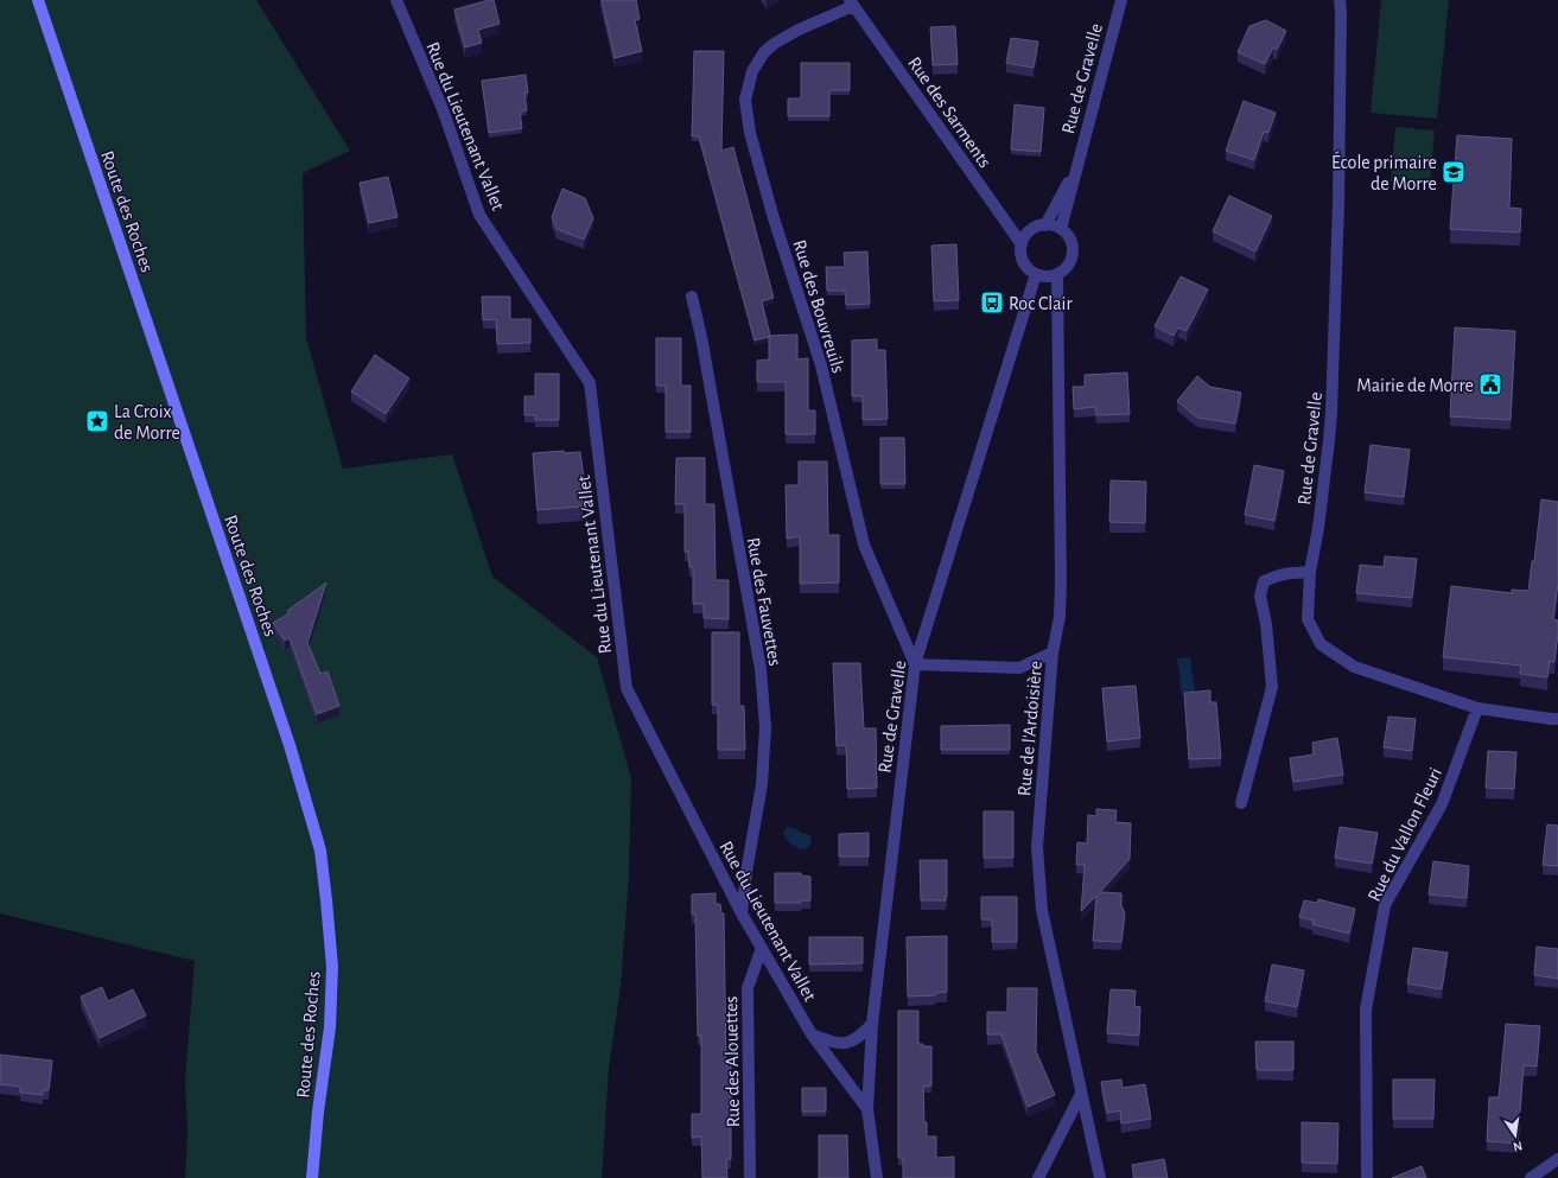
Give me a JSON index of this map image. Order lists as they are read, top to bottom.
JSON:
{
  "streets": {
    "street": [
      "Rue de Gravelle",
      "Rue des Sarments",
      "Rue du Lieutenant Vallet",
      "Route des Roches",
      "Rue des Bouvreuils",
      "Rue des Fauvettes",
      "Rue de l'Ardoisière",
      "Rue du Vallon Fleuri",
      "Rue des Alouettes"
    ]
  },
  "crossings": [
    ["Rue de Gravelle", "Rue des Sarments"],
    ["Rue de Gravelle", "Rue du Lieutenant Vallet"],
    ["Rue de Gravelle", "Rue des Bouvreuils"],
    ["Rue de Gravelle", "Rue de l'Ardoisière"],
    ["Rue de Gravelle", "Rue du Vallon Fleuri"],
    ["Rue des Sarments", "Rue des Bouvreuils"],
    ["Rue des Sarments", "Rue de l'Ardoisière"],
    ["Rue du Lieutenant Vallet", "Rue des Fauvettes"],
    ["Rue du Lieutenant Vallet", "Rue des Alouettes"]
  ],
  "places": {
    "school or university": ["École primaire de Morre"],
    "bus stop": ["Roc Clair"],
    "public building": ["Mairie de Morre"],
    "place": ["La Croix de Morre"]
  },
  "north": "bottom"
}
